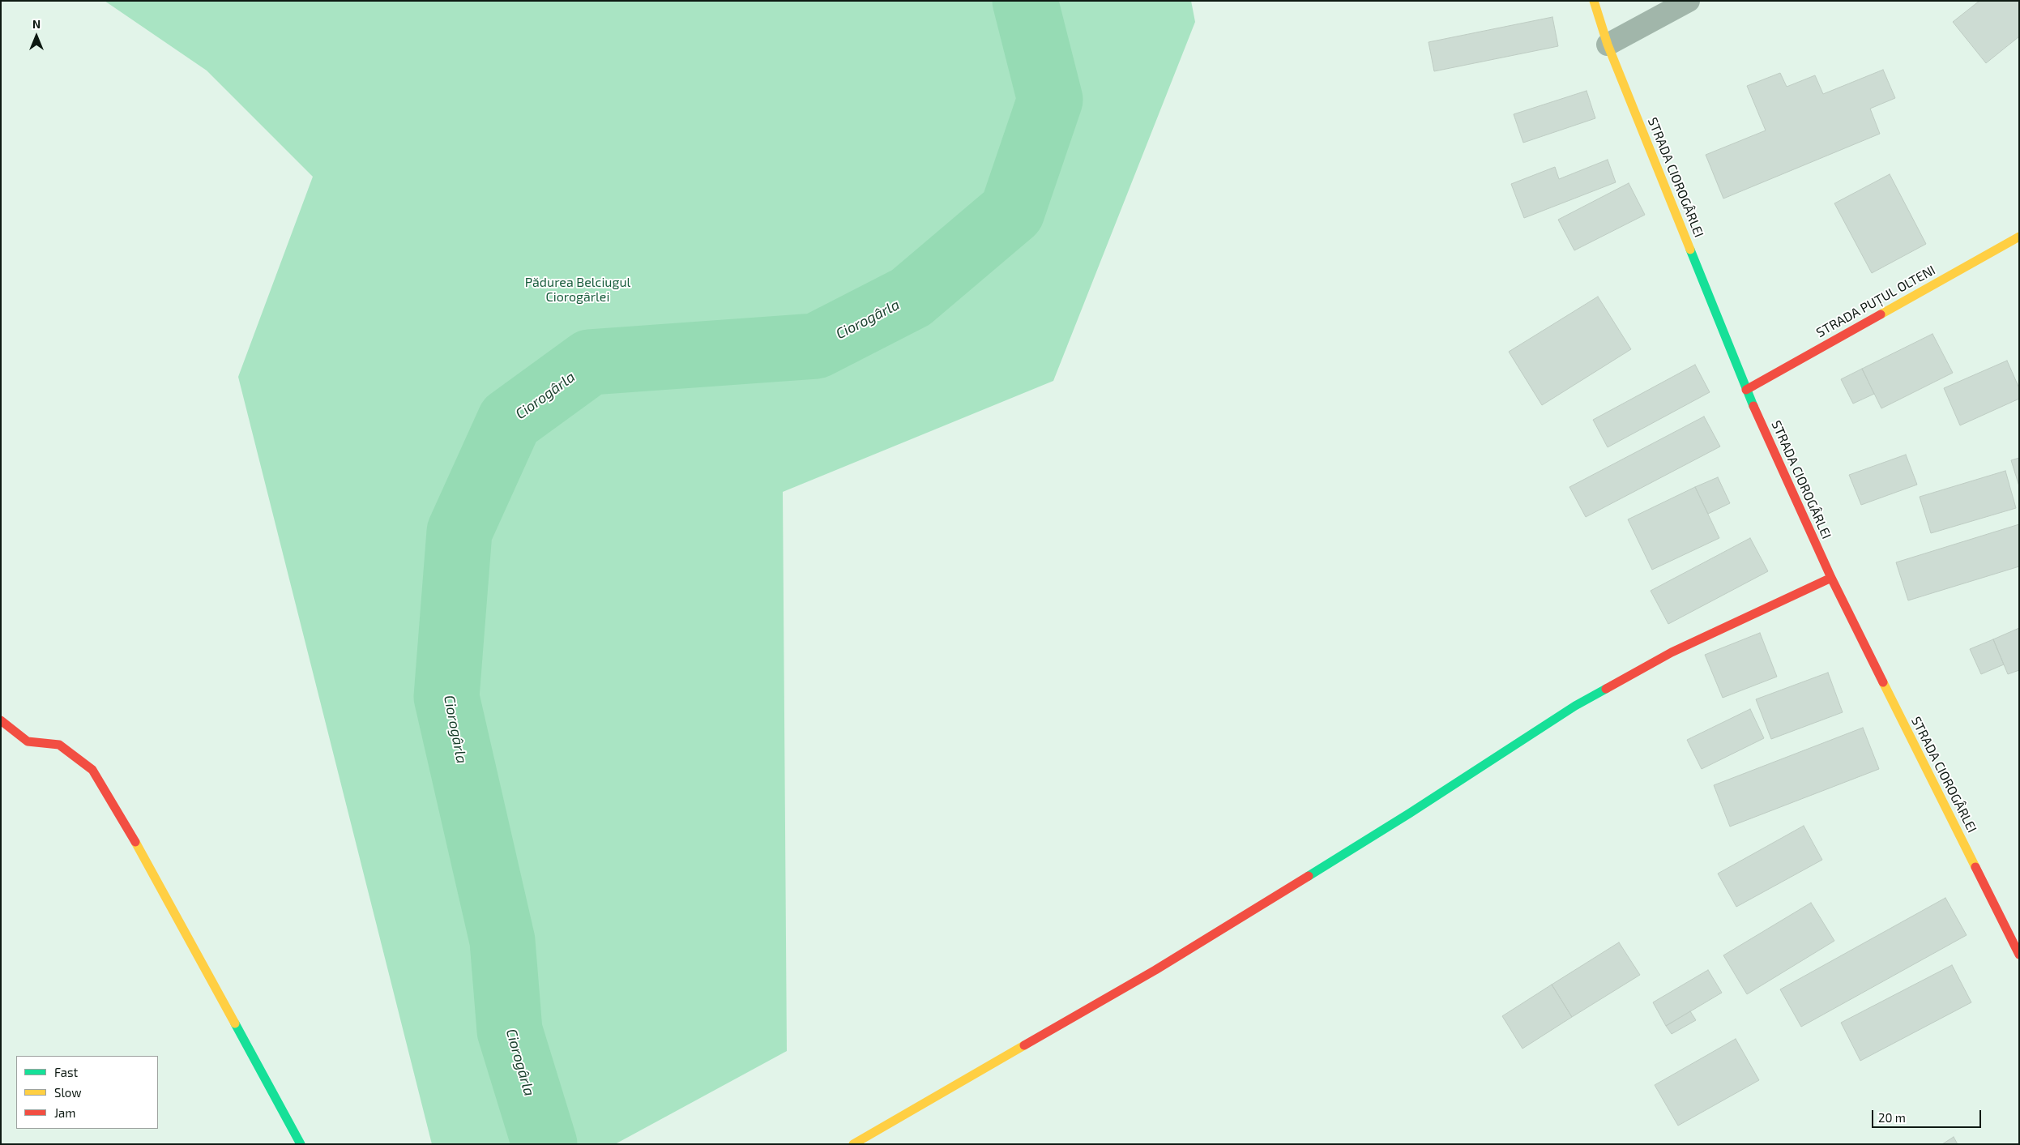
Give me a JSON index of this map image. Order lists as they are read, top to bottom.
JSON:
{
  "streets": {
    "street": ["STRADA CIOROGÂRLEI", "STRADA PUȚUL OLTENI"]
  },
  "crossings": [
    ["STRADA CIOROGÂRLEI", "STRADA PUȚUL OLTENI"]
  ],
  "water": ["Ciorogârla"],
  "parks": ["Pădurea Belciugul Ciorogârlei"],
  "legend": ["Fast", "Slow", "Jam"],
  "scale_bar": "20 m",
  "north": "top"
}
